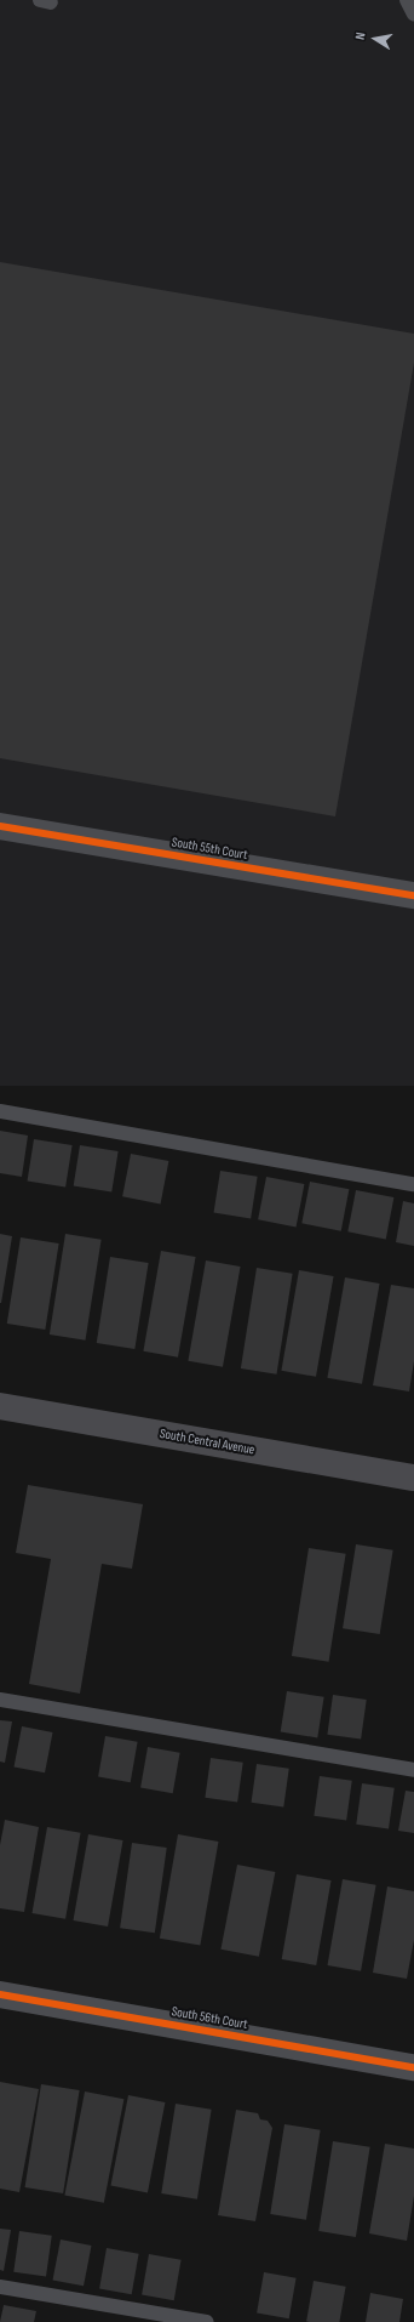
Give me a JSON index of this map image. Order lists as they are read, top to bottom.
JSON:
{
  "streets": {
    "main road": ["South Central Avenue"],
    "street": ["South 55th Court", "South 56th Court"]
  },
  "north": "left"
}
